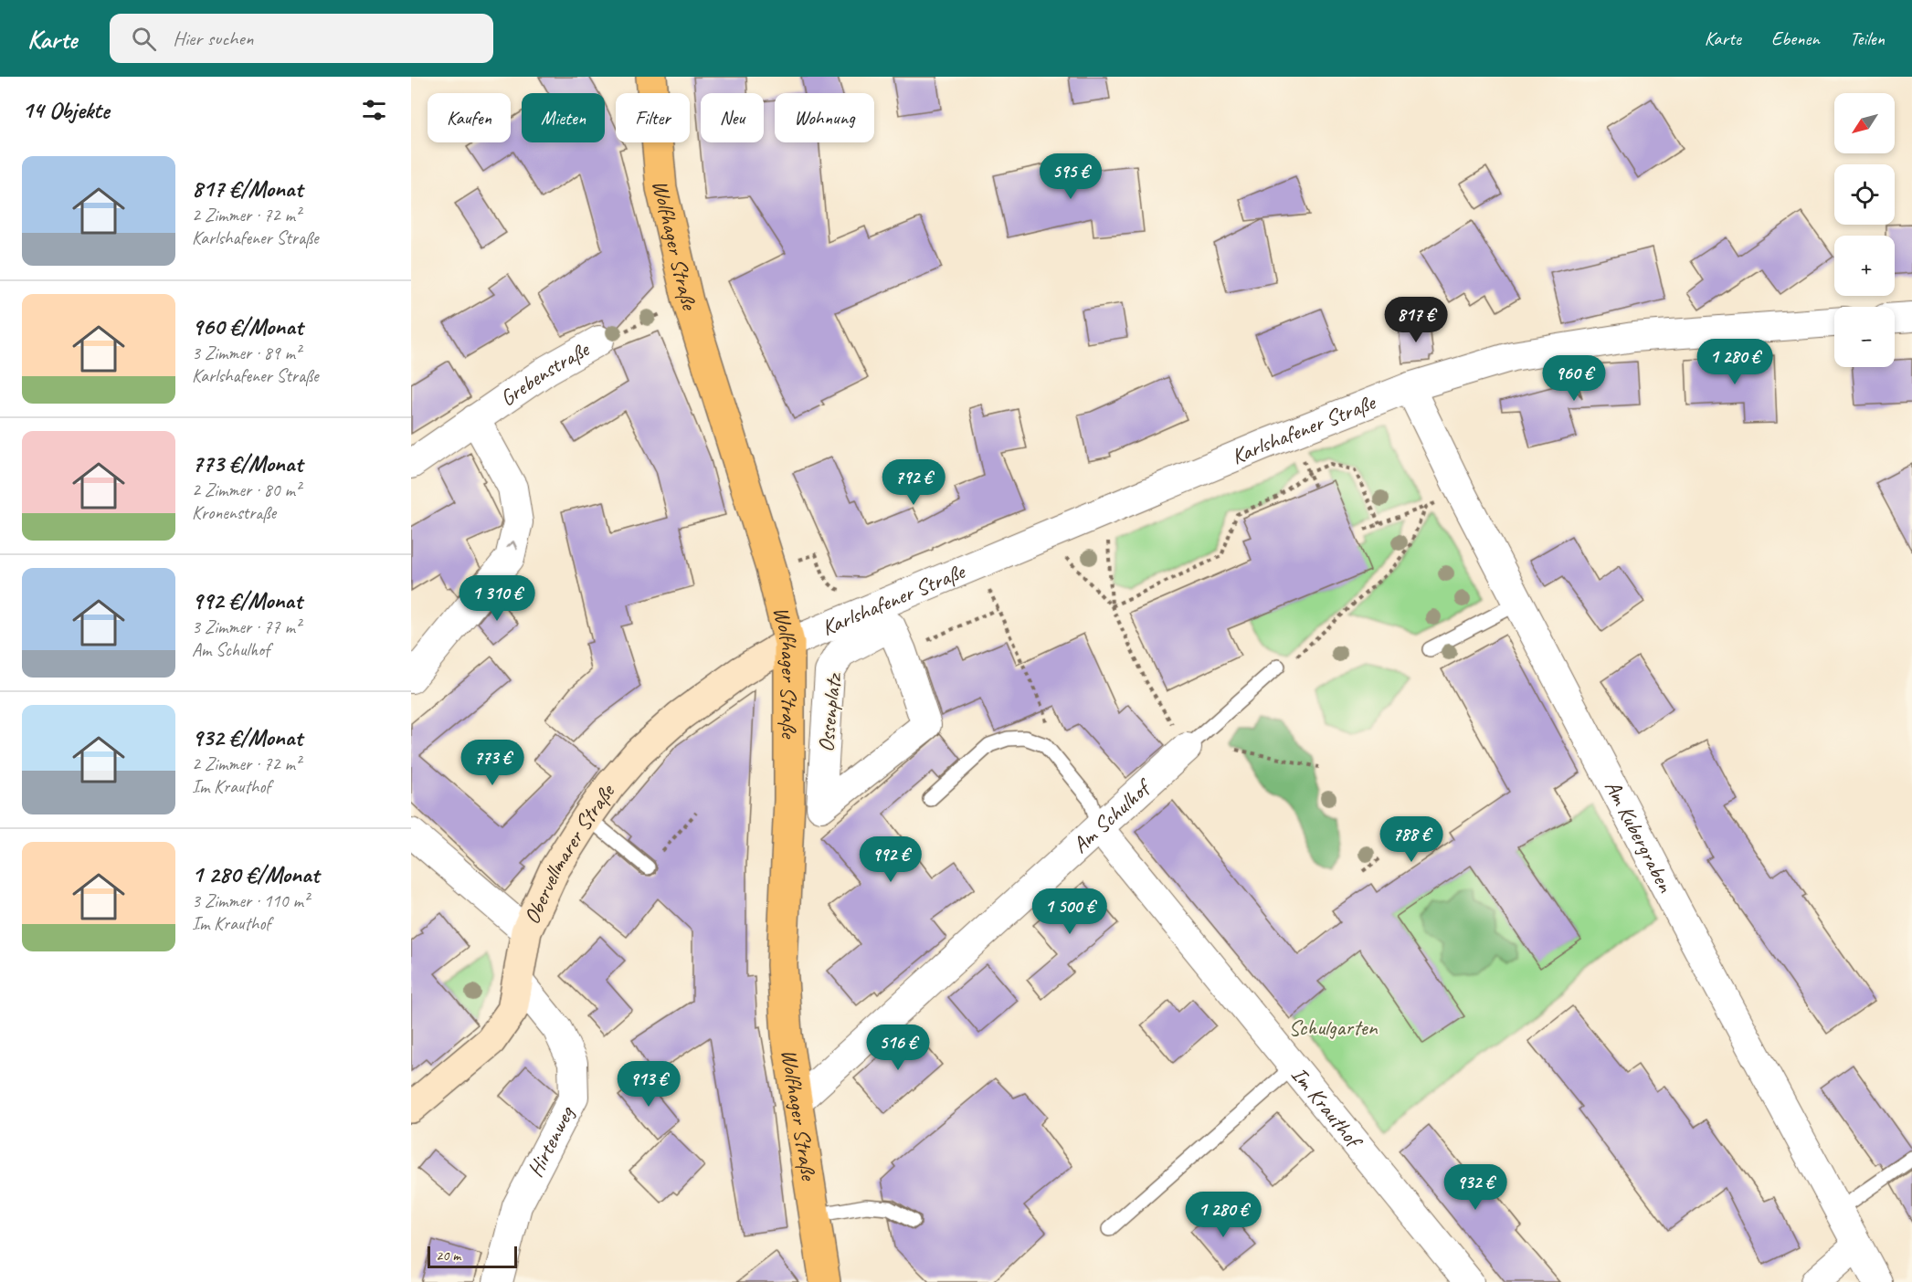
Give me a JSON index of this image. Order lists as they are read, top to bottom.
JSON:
{
  "streets": {
    "main road": ["Wolfhager Straße", "Obervellmarer Straße"],
    "street": [
      "Grebenstraße",
      "Karlshafener Straße",
      "Ossenplatz",
      "Am Schulhof",
      "Am Kubergraben",
      "Im Krauthof",
      "Hirtenweg"
    ]
  },
  "crossings": [
    ["Wolfhager Straße", "Grebenstraße"],
    ["Wolfhager Straße", "Karlshafener Straße"],
    ["Wolfhager Straße", "Am Schulhof"],
    ["Wolfhager Straße", "Obervellmarer Straße"],
    ["Karlshafener Straße", "Am Kubergraben"],
    ["Karlshafener Straße", "Obervellmarer Straße"],
    ["Am Schulhof", "Im Krauthof"],
    ["Obervellmarer Straße", "Hirtenweg"]
  ],
  "parks": ["Schulgarten"],
  "scale_bar": "20 m",
  "north": "bottom left",
  "page": {
    "header": "Karte",
    "search": "Hier suchen",
    "nav": ["Karte", "Ebenen", "Teilen"],
    "heading": "14 Objekte",
    "map_buttons": ["+", "−"],
    "chip": [
      "Kaufen",
      "Mieten",
      "Filter",
      "Neu",
      "Wohnung"
    ],
    "list": [
      {
        "name": "817 €/Monat",
        "note": "2 Zimmer · 72 m² · Karlshafener Straße"
      },
      {
        "name": "960 €/Monat",
        "note": "3 Zimmer · 89 m² · Karlshafener Straße"
      },
      {
        "name": "773 €/Monat",
        "note": "2 Zimmer · 80 m² · Kronenstraße"
      },
      {
        "name": "992 €/Monat",
        "note": "3 Zimmer · 77 m² · Am Schulhof"
      },
      {
        "name": "932 €/Monat",
        "note": "2 Zimmer · 72 m² · Im Krauthof"
      },
      {
        "name": "1 280 €/Monat",
        "note": "3 Zimmer · 110 m² · Im Krauthof"
      }
    ],
    "price": [
      "595 €",
      "817 €",
      "1 280 €",
      "960 €",
      "792 €",
      "1 310 €",
      "773 €",
      "788 €",
      "992 €",
      "1 500 €",
      "516 €",
      "913 €",
      "932 €",
      "1 280 €"
    ],
    "scale": "20 m"
  }
}
